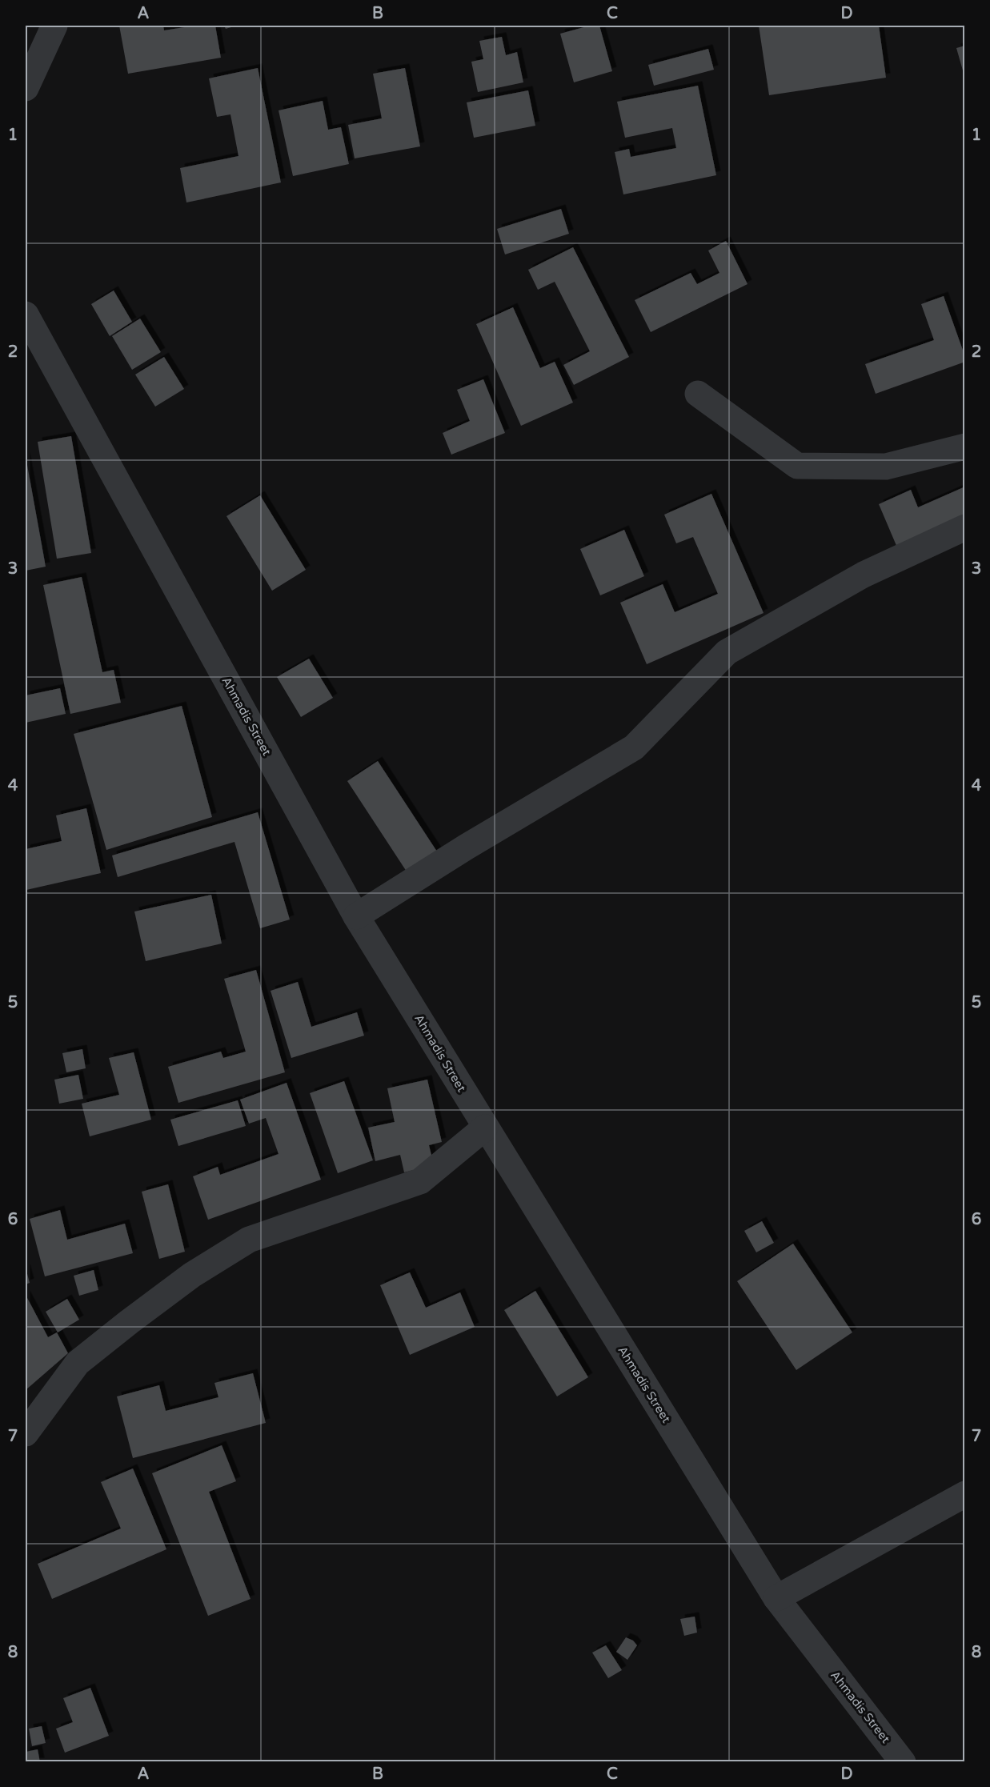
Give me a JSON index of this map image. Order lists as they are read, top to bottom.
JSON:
{
  "streets": {
    "street": ["Ahmadis Street"]
  },
  "grid": {
    "columns": [
      "A",
      "B",
      "C",
      "D"
    ],
    "rows": [
      "1",
      "2",
      "3",
      "4",
      "5",
      "6",
      "7",
      "8"
    ]
  }
}
